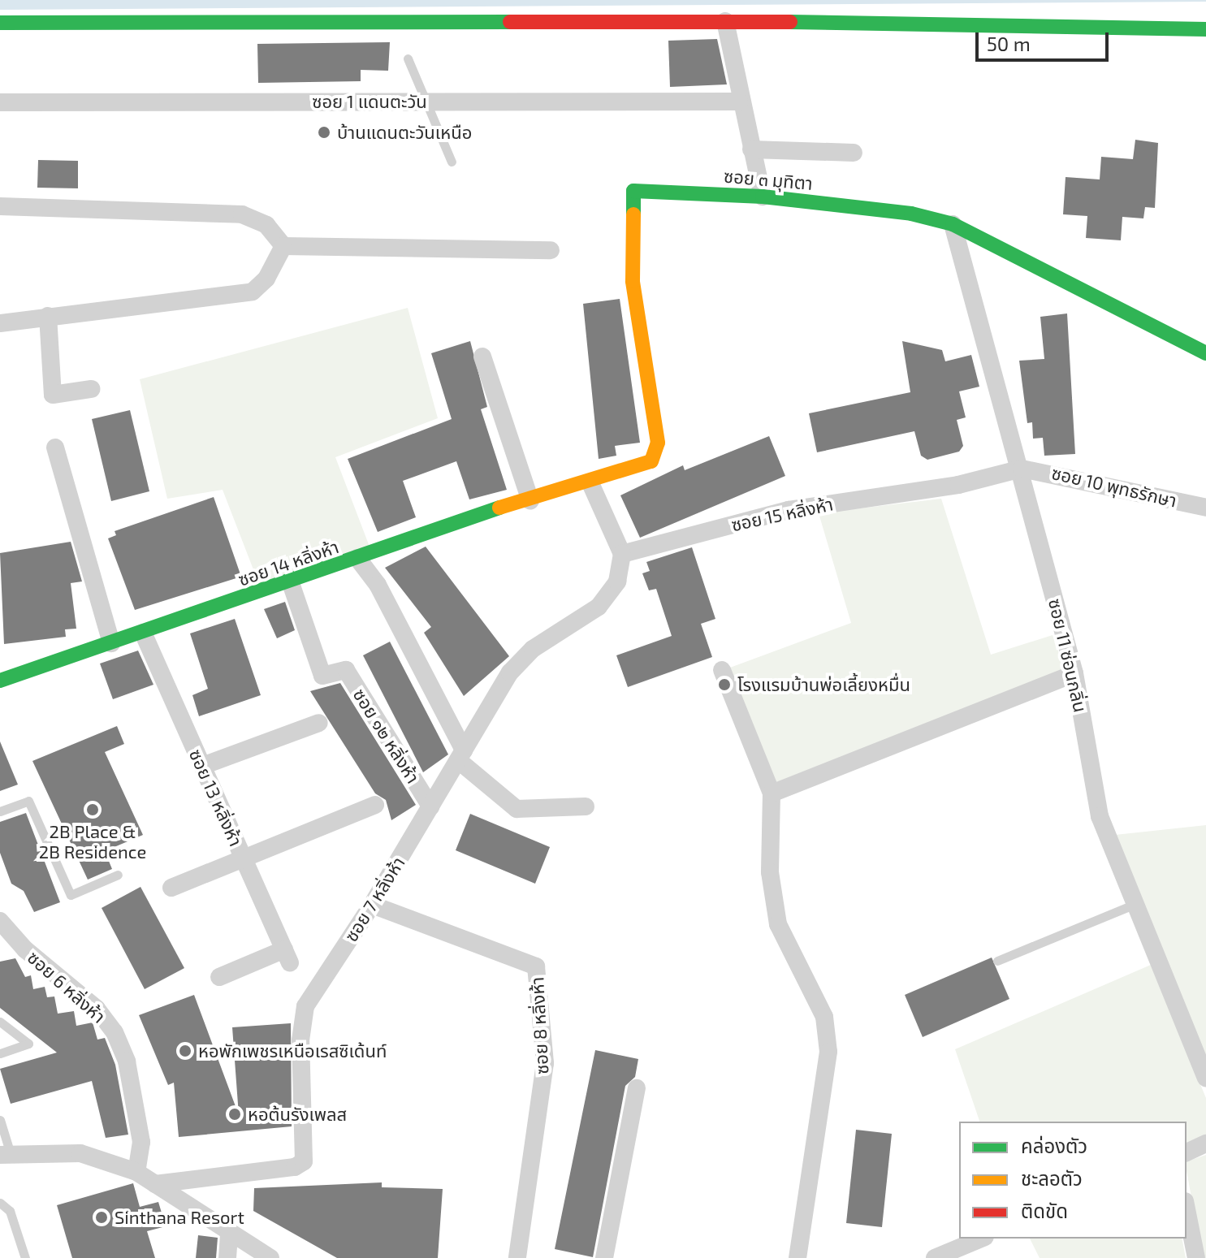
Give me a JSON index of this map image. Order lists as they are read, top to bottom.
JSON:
{
  "streets": {
    "street": [
      "ซอย 1 แดนตะวัน",
      "ซอย ๓ มุทิตา",
      "ซอย 10 พุทธรักษา",
      "ซอย 15 หลิ่งห้า",
      "ซอย 14 หลิ่งห้า",
      "ซอย 11 ซ่อนกลิ่น",
      "ซอย ๑๒ หลิ่งห้า",
      "ซอย 13 หลิ่งห้า",
      "ซอย 7 หลิ่งห้า",
      "ซอย 6 หลิ่งห้า",
      "ซอย 8 หลิ่งห้า"
    ]
  },
  "crossings": [
    ["ซอย ๓ มุทิตา", "ซอย 14 หลิ่งห้า"],
    ["ซอย ๓ มุทิตา", "ซอย 11 ซ่อนกลิ่น"],
    ["ซอย 10 พุทธรักษา", "ซอย 15 หลิ่งห้า"],
    ["ซอย 10 พุทธรักษา", "ซอย 11 ซ่อนกลิ่น"],
    ["ซอย 15 หลิ่งห้า", "ซอย 11 ซ่อนกลิ่น"],
    ["ซอย 15 หลิ่งห้า", "ซอย 7 หลิ่งห้า"],
    ["ซอย 14 หลิ่งห้า", "ซอย ๑๒ หลิ่งห้า"],
    ["ซอย 14 หลิ่งห้า", "ซอย 13 หลิ่งห้า"],
    ["ซอย ๑๒ หลิ่งห้า", "ซอย 7 หลิ่งห้า"],
    ["ซอย 7 หลิ่งห้า", "ซอย 8 หลิ่งห้า"]
  ],
  "places": [
    "บ้านแดนตะวันเหนือ",
    "โรงแรมบ้านพ่อเลี้ยงหมื่น",
    "2B Place & 2B Residence",
    "หอพักเพชรเหนือเรสซิเด้นท์",
    "หอต้นรังเพลส",
    "Sinthana Resort"
  ],
  "legend": ["คล่องตัว", "ชะลอตัว", "ติดขัด"],
  "scale_bar": "50 m"
}
